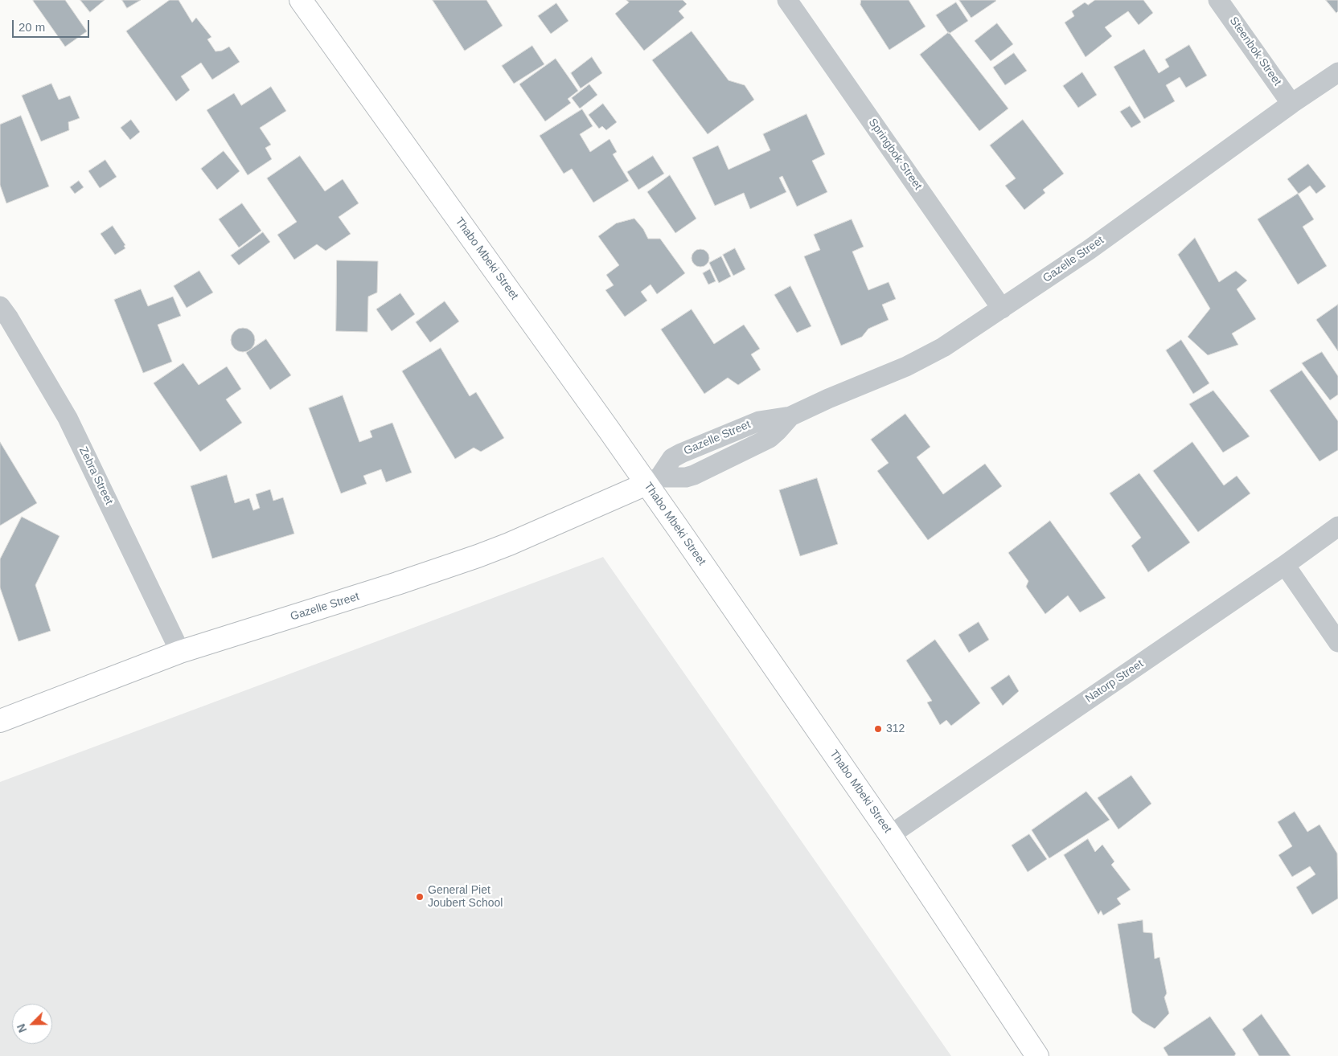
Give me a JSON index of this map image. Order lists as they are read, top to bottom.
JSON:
{
  "streets": {
    "main road": ["Thabo Mbeki Street", "Gazelle Street"],
    "street": [
      "Steenbok Street",
      "Springbok Street",
      "Zebra Street",
      "Natorp Street"
    ]
  },
  "crossings": [
    ["Steenbok Street", "Gazelle Street"],
    ["Springbok Street", "Gazelle Street"],
    ["Thabo Mbeki Street", "Gazelle Street"],
    ["Thabo Mbeki Street", "Natorp Street"],
    ["Gazelle Street", "Zebra Street"]
  ],
  "places": ["312", "General Piet Joubert School"],
  "scale_bar": "20 m",
  "north": "bottom left"
}
